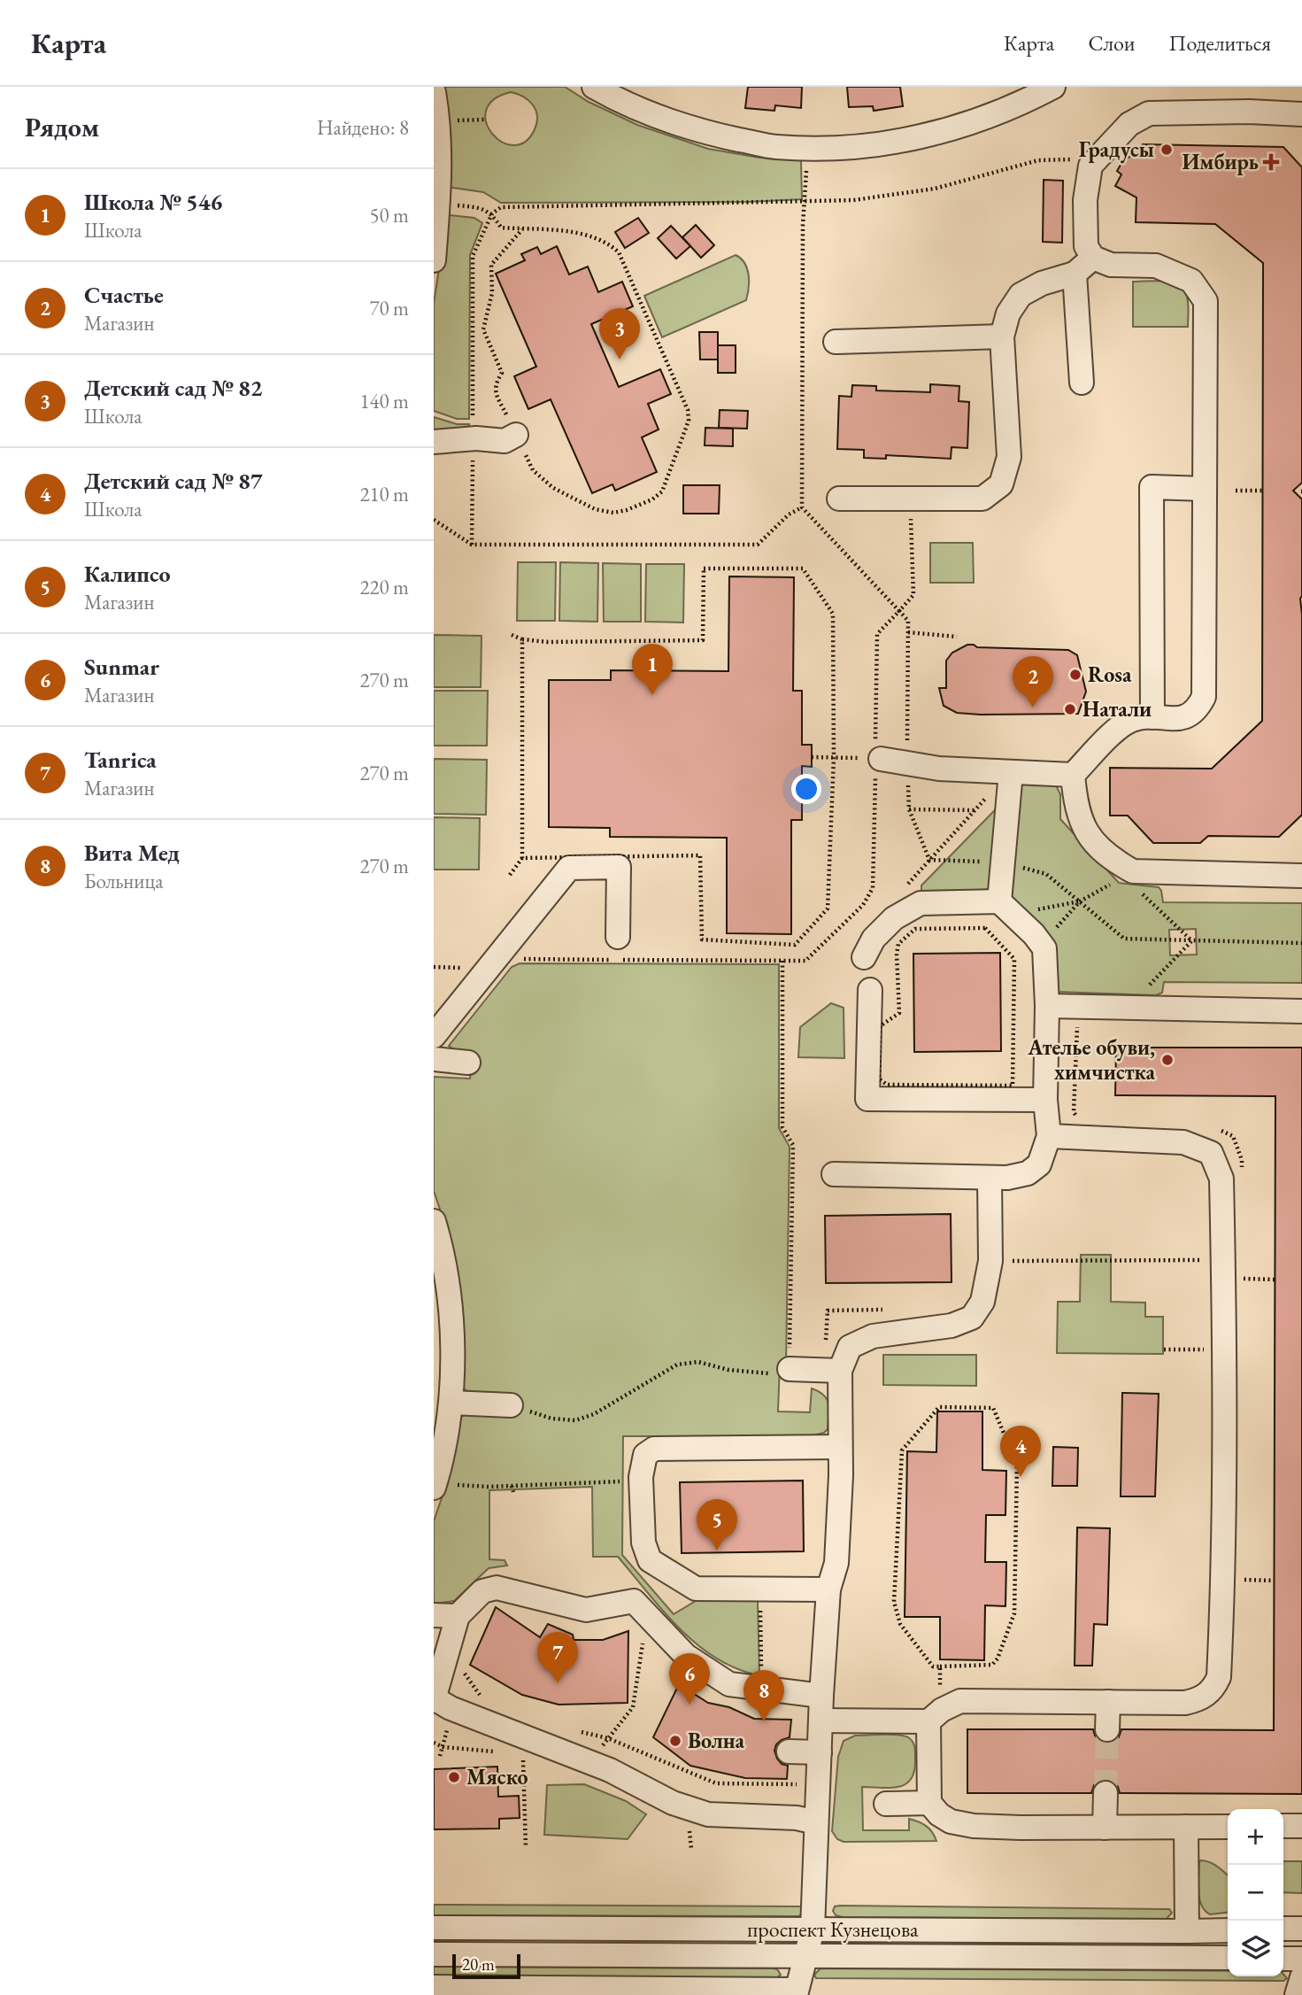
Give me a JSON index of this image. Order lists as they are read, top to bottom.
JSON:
{
  "streets": {
    "street": ["проспект Кузнецова"]
  },
  "places": {
    "other": [
      "Градусы",
      "Rosa",
      "Натали",
      "Ателье обуви, химчистка",
      "Волна",
      "Мяско"
    ],
    "health": ["Имбирь"]
  },
  "scale_bar": "20 m",
  "page": {
    "header": "Карта",
    "nav": ["Карта", "Слои", "Поделиться"],
    "heading": ["Рядом", "Найдено: 8"],
    "list": [
      {
        "mark": "1",
        "name": "Школа № 546",
        "note": "Школа",
        "value": "50 m"
      },
      {
        "mark": "2",
        "name": "Счастье",
        "note": "Магазин",
        "value": "70 m"
      },
      {
        "mark": "3",
        "name": "Детский сад № 82",
        "note": "Школа",
        "value": "140 m"
      },
      {
        "mark": "4",
        "name": "Детский сад № 87",
        "note": "Школа",
        "value": "210 m"
      },
      {
        "mark": "5",
        "name": "Калипсо",
        "note": "Магазин",
        "value": "220 m"
      },
      {
        "mark": "6",
        "name": "Sunmar",
        "note": "Магазин",
        "value": "270 m"
      },
      {
        "mark": "7",
        "name": "Tanrica",
        "note": "Магазин",
        "value": "270 m"
      },
      {
        "mark": "8",
        "name": "Вита Мед",
        "note": "Больница",
        "value": "270 m"
      }
    ],
    "pins": [
      "3",
      "1",
      "2",
      "4",
      "5",
      "7",
      "6",
      "8"
    ],
    "map_buttons": ["+", "−"],
    "scale": "20 m"
  }
}
